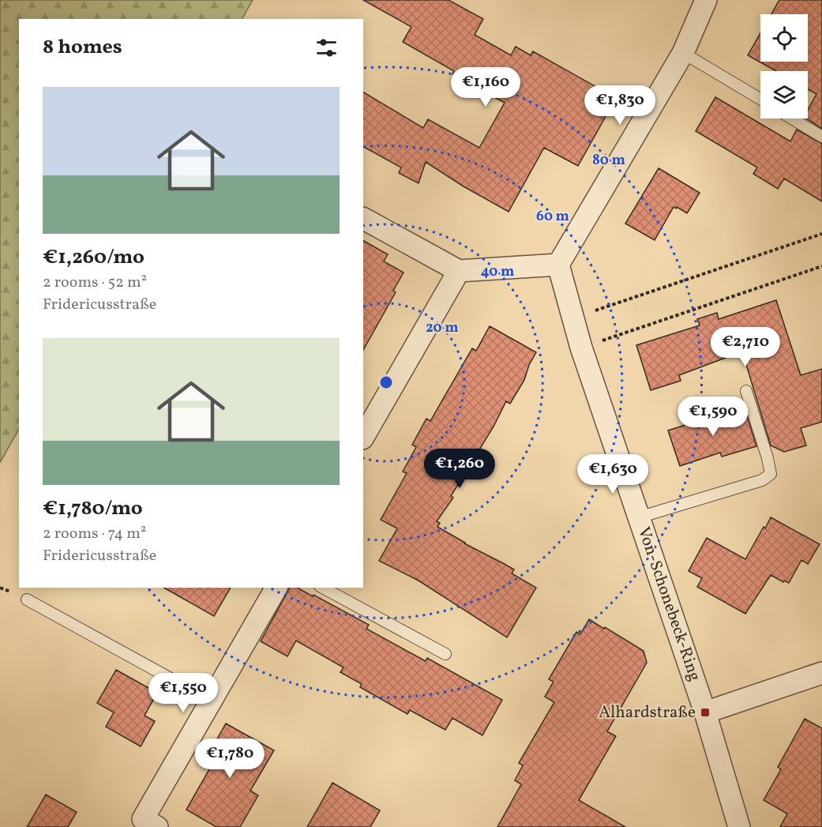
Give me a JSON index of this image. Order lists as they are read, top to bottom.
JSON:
{
  "streets": {
    "street": ["Von-Schonebeck-Ring"]
  },
  "places": {
    "transit": ["Alhardstraße"]
  },
  "page": {
    "heading": "8 homes",
    "price": [
      "€1,160",
      "€1,830",
      "€2,710",
      "€1,590",
      "€1,260",
      "€1,630",
      "€1,550",
      "€1,780"
    ],
    "list": [
      {
        "name": "€1,260/mo",
        "note": "2 rooms · 52 m² · Fridericusstraße"
      },
      {
        "name": "€1,780/mo",
        "note": "2 rooms · 74 m² · Fridericusstraße"
      }
    ]
  },
  "rings": [
    "80 m",
    "60 m",
    "40 m",
    "20 m"
  ]
}
